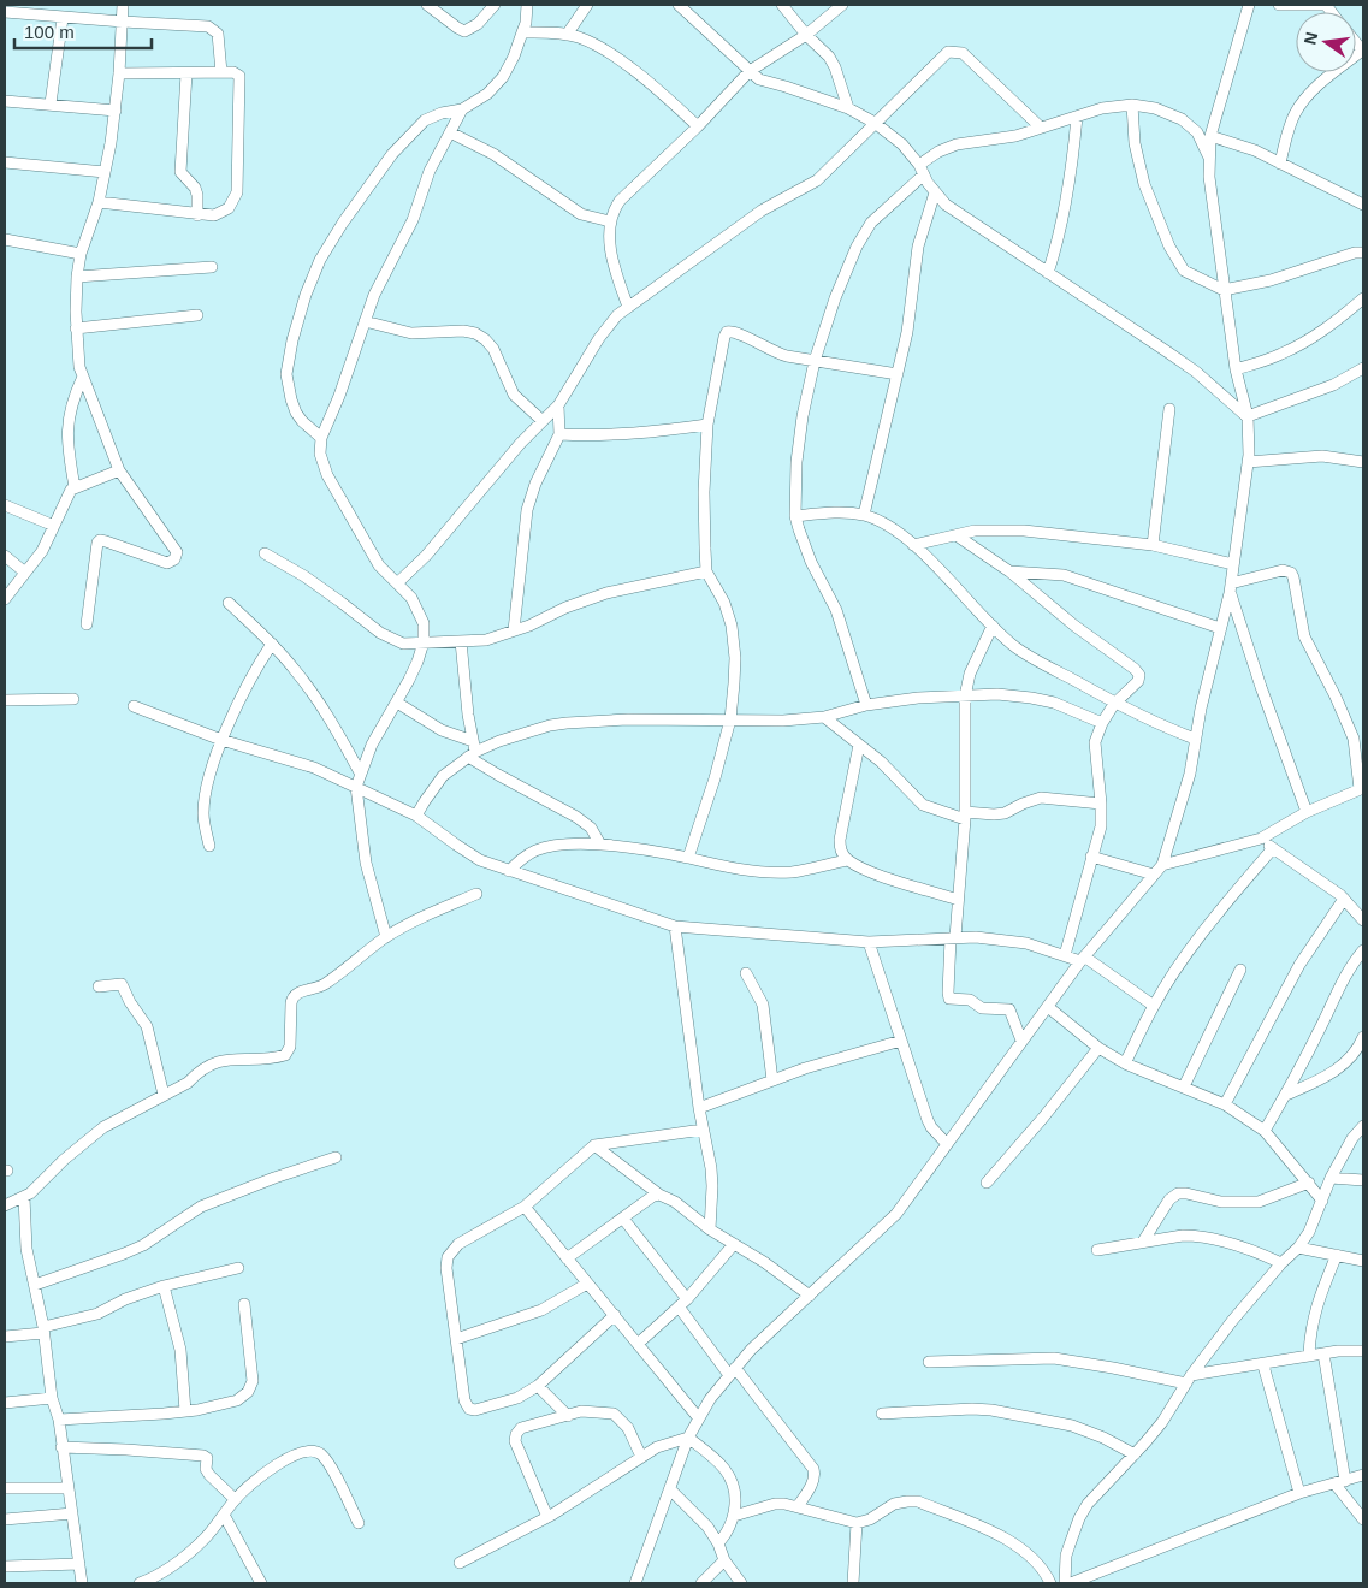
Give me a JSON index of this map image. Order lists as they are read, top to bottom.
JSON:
{
  "scale_bar": "100 m",
  "north": "left"
}
